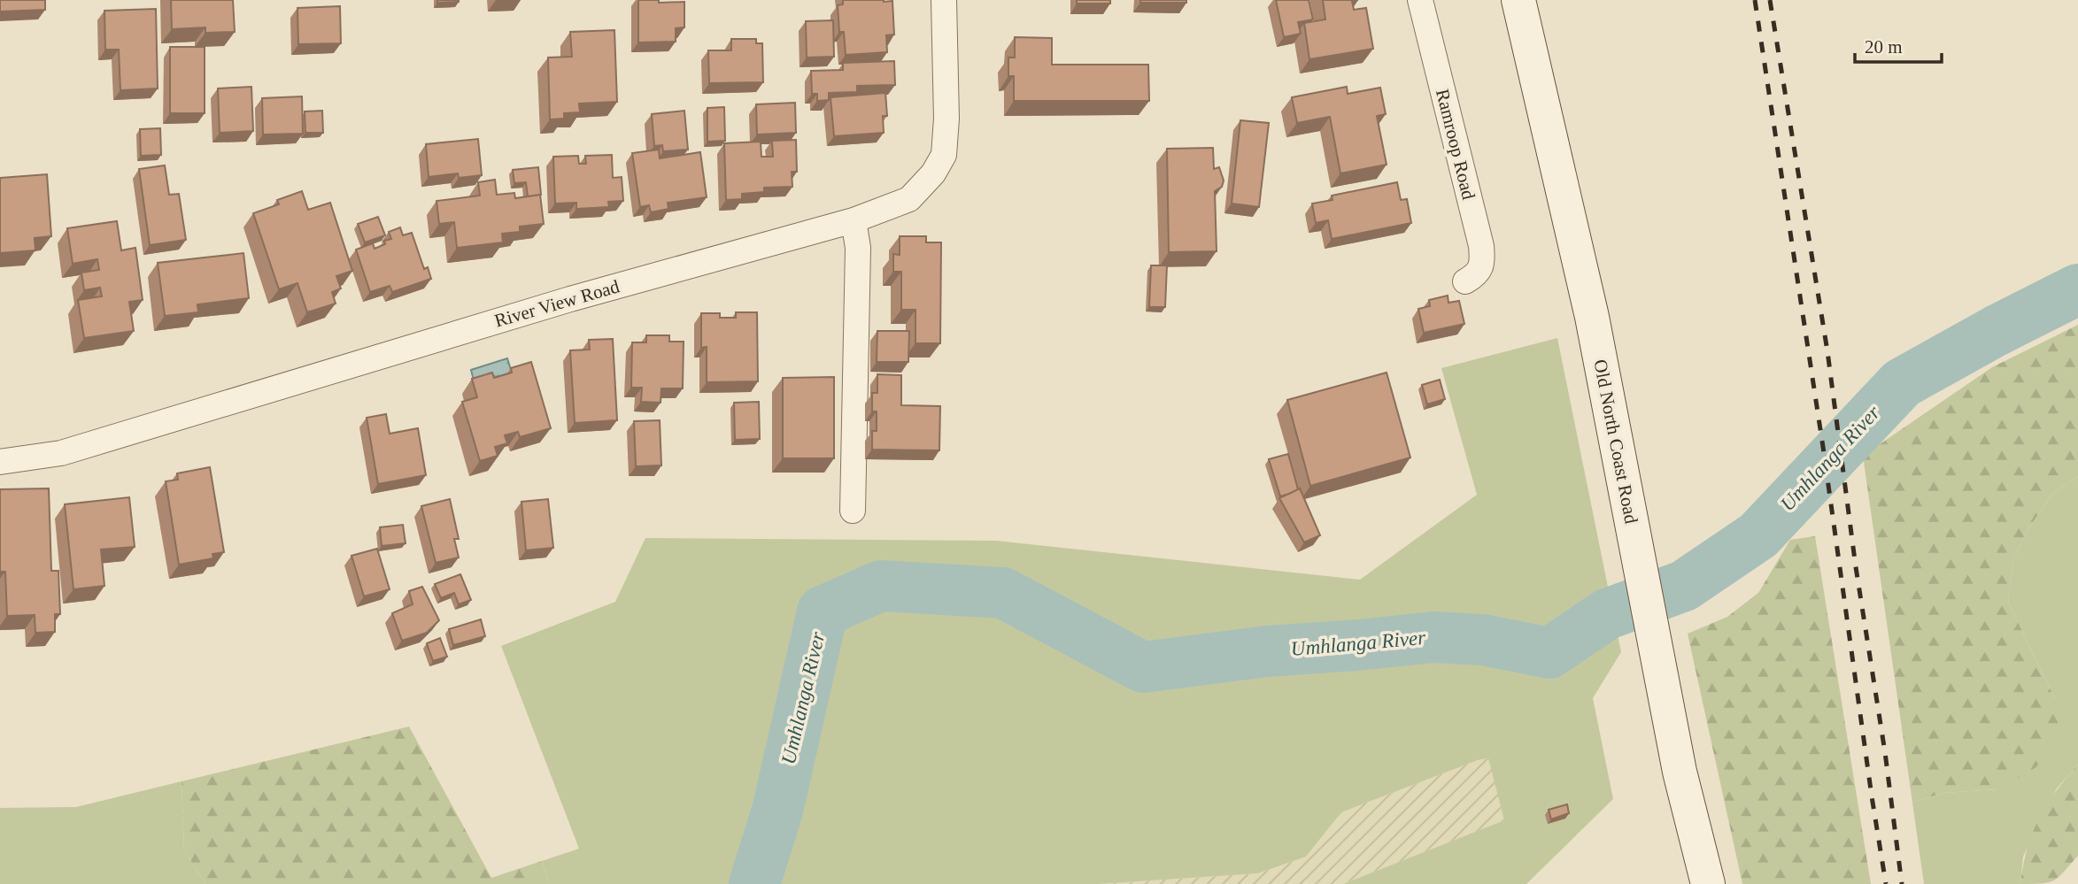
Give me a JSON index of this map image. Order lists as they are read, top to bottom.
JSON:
{
  "streets": {
    "street": ["Ramroop Road", "River View Road", "Old North Coast Road"]
  },
  "water": ["Umhlanga River"],
  "scale_bar": "20 m"
}
